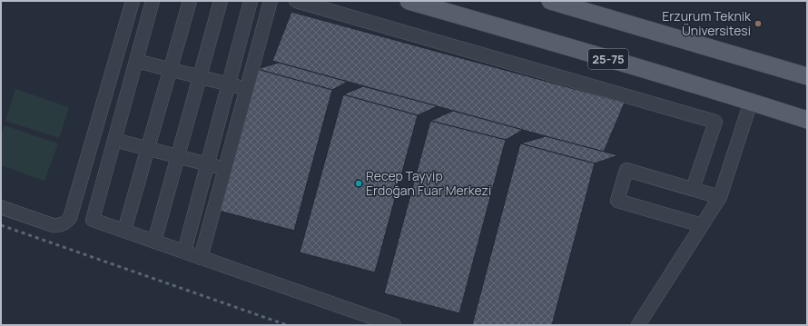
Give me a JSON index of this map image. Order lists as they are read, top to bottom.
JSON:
{
  "streets": {
    "main road": ["25-75"]
  },
  "places": ["Erzurum Teknik Üniversitesi", "Recep Tayyip Erdoğan Fuar Merkezi"]
}
